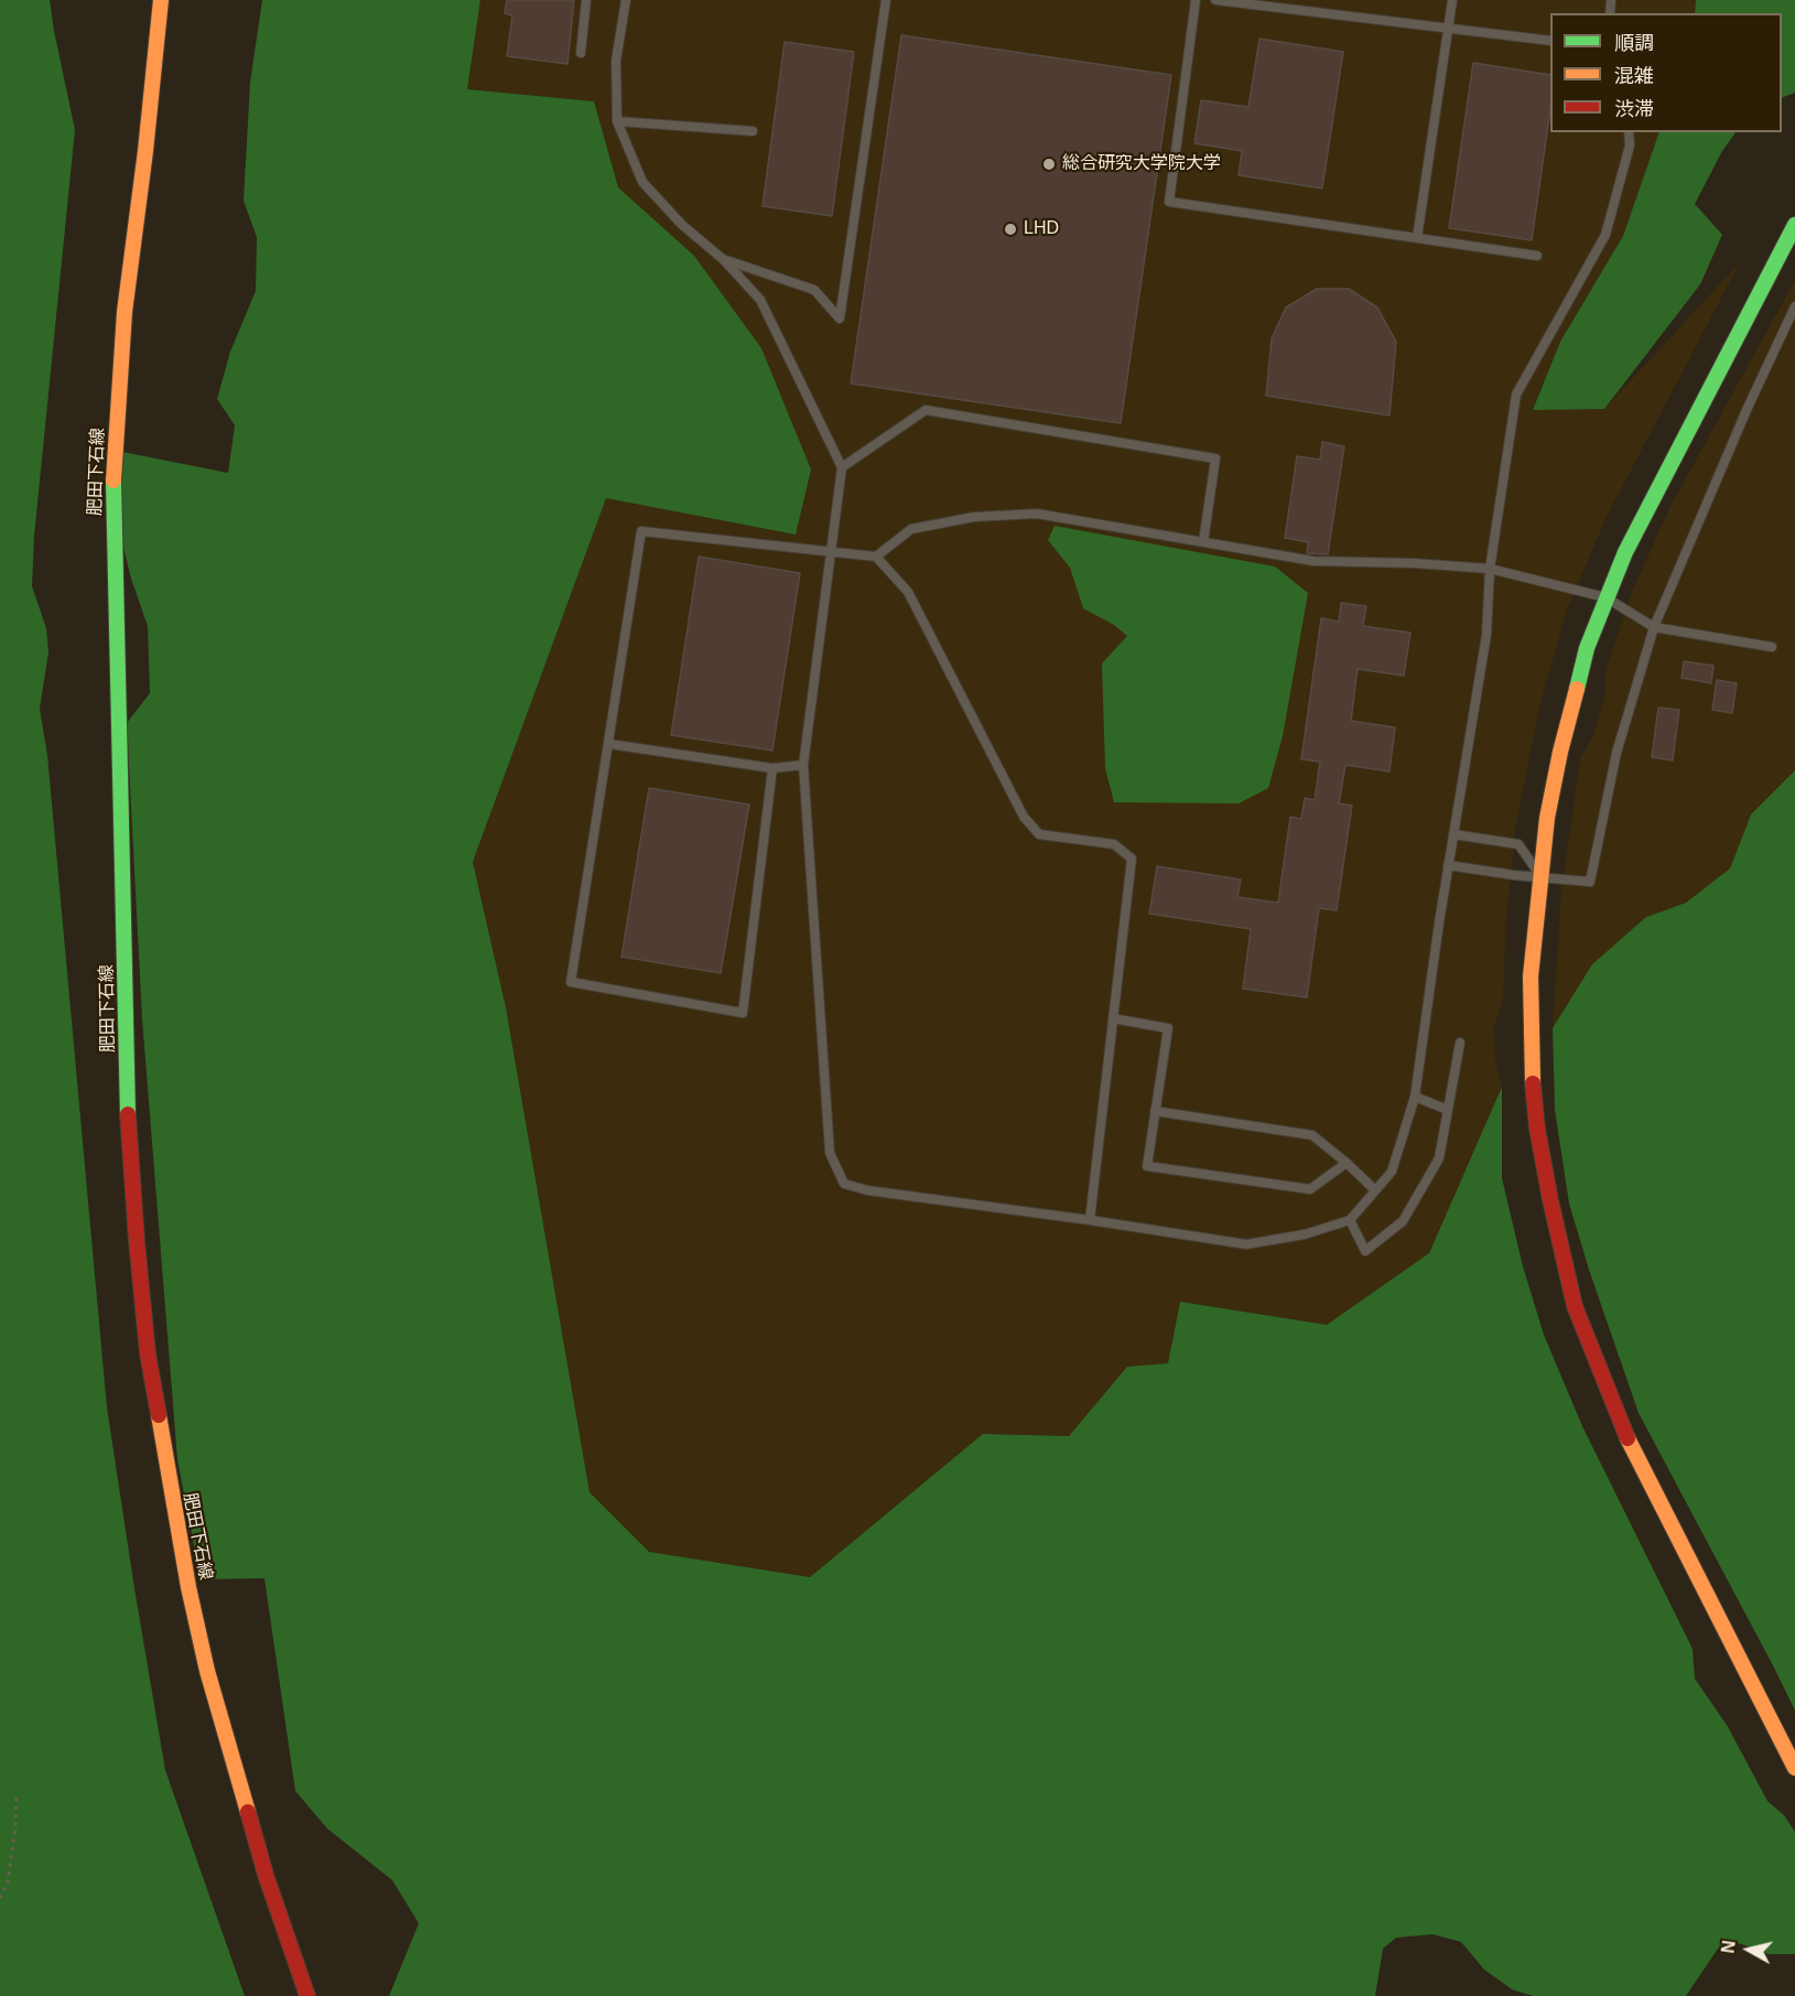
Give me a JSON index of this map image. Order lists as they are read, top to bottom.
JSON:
{
  "streets": {
    "main road": ["肥田下石線"]
  },
  "places": ["総合研究大学院大学", "LHD"],
  "legend": ["順調", "混雑", "渋滞"],
  "north": "left"
}
